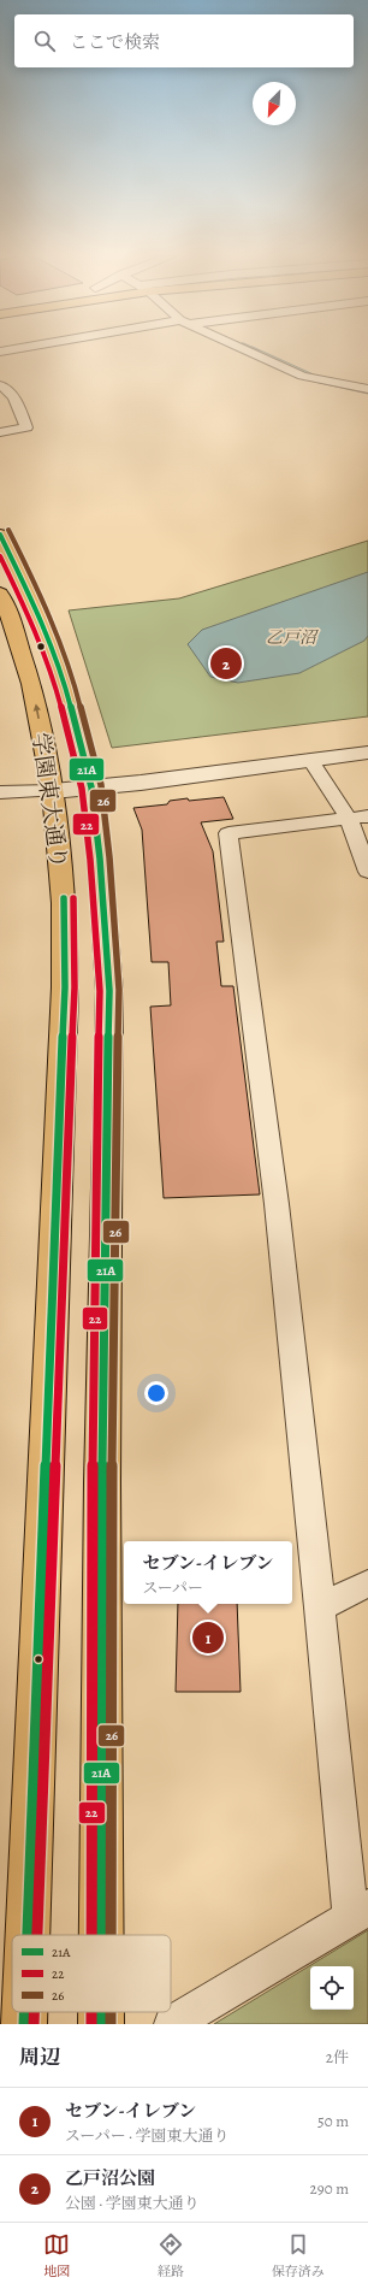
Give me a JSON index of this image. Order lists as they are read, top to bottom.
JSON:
{
  "streets": {
    "main road": ["学園東大通り"]
  },
  "water": ["乙戸沼"],
  "lines": ["transit line 26", "transit line 21A", "transit line 22"],
  "legend": ["21A", "22", "26"],
  "north": "bottom left",
  "page": {
    "search": "ここで検索",
    "pins": ["2", "1"],
    "popup": ["セブン-イレブン", "スーパー"],
    "heading": ["周辺", "2件"],
    "list": [
      {
        "mark": "1",
        "name": "セブン-イレブン",
        "note": "スーパー · 学園東大通り",
        "value": "50 m"
      },
      {
        "mark": "2",
        "name": "乙戸沼公園",
        "note": "公園 · 学園東大通り",
        "value": "290 m"
      }
    ],
    "nav": ["地図", "経路", "保存済み"]
  }
}
